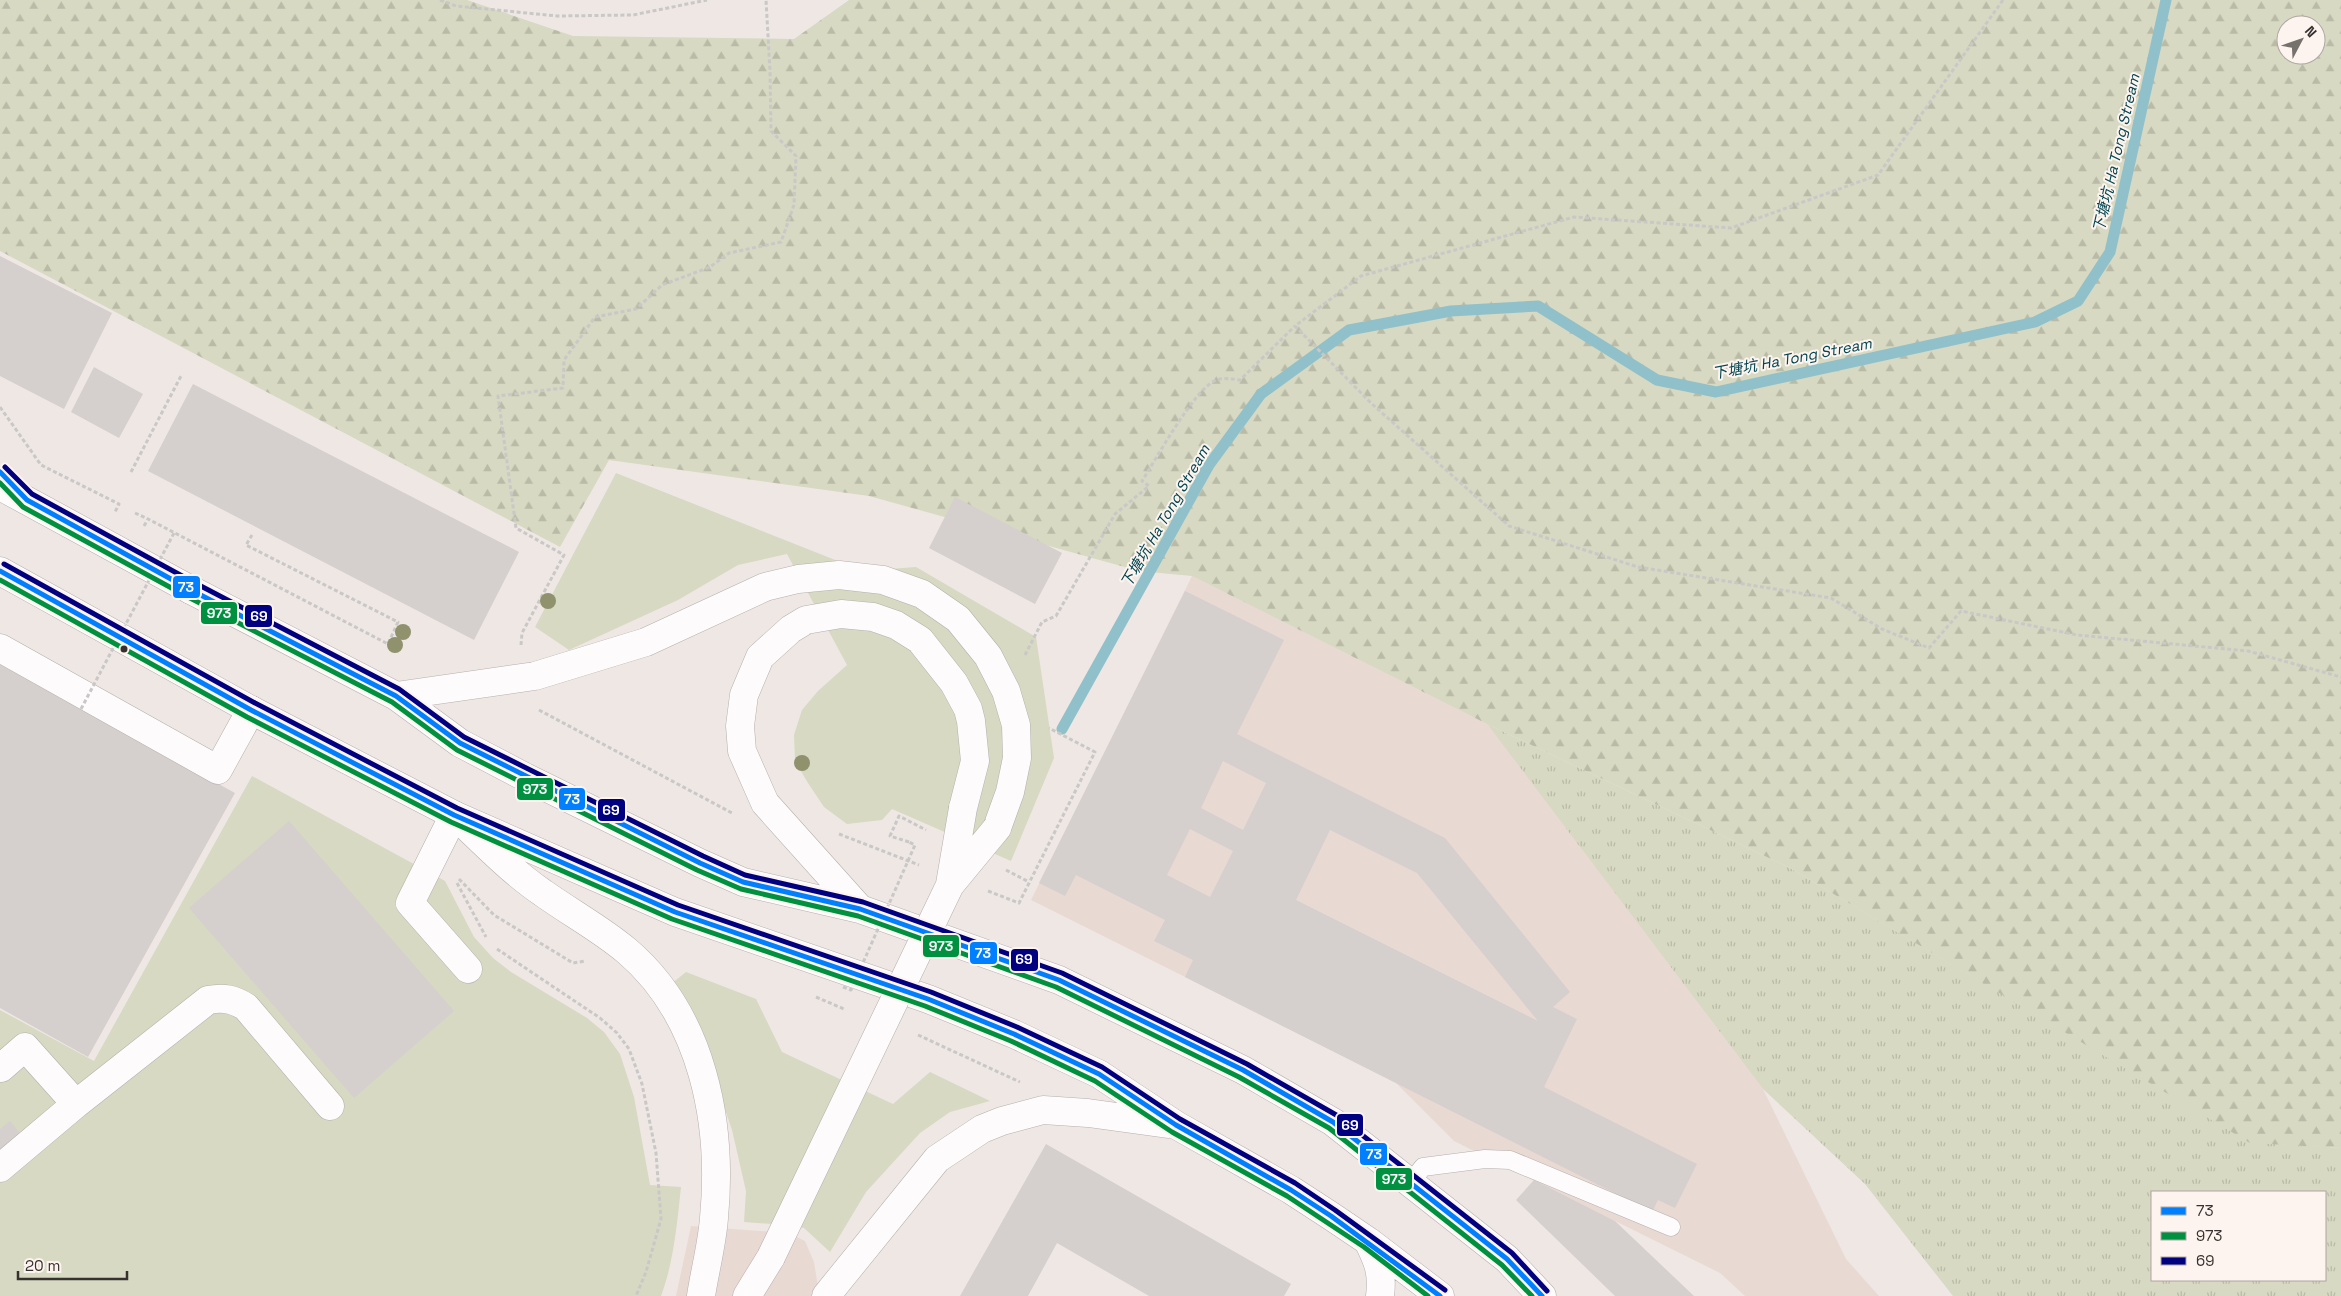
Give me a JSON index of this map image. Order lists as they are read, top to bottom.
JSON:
{
  "water": ["下塘坑 Ha Tong Stream"],
  "lines": ["transit line 69", "transit line 73", "transit line 973"],
  "legend": ["73", "973", "69"],
  "scale_bar": "20 m",
  "north": "top right"
}
